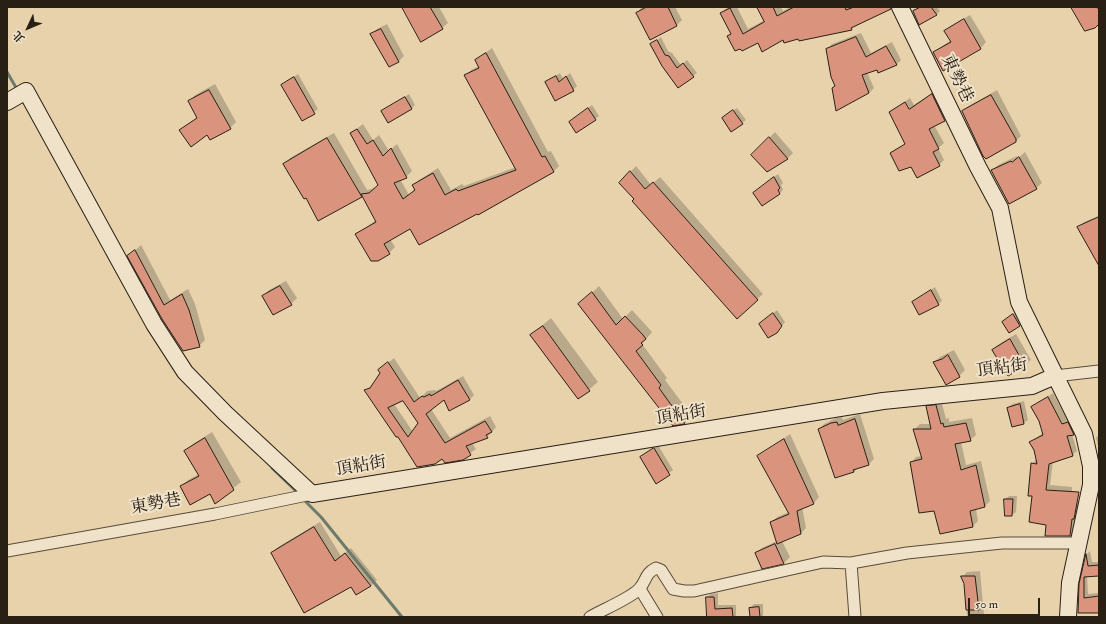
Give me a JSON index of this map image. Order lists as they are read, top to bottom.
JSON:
{
  "streets": {
    "street": ["東勢巷", "頂粘街"]
  },
  "crossings": [
    ["東勢巷", "頂粘街"]
  ],
  "scale_bar": "50 m",
  "north": "bottom left"
}
